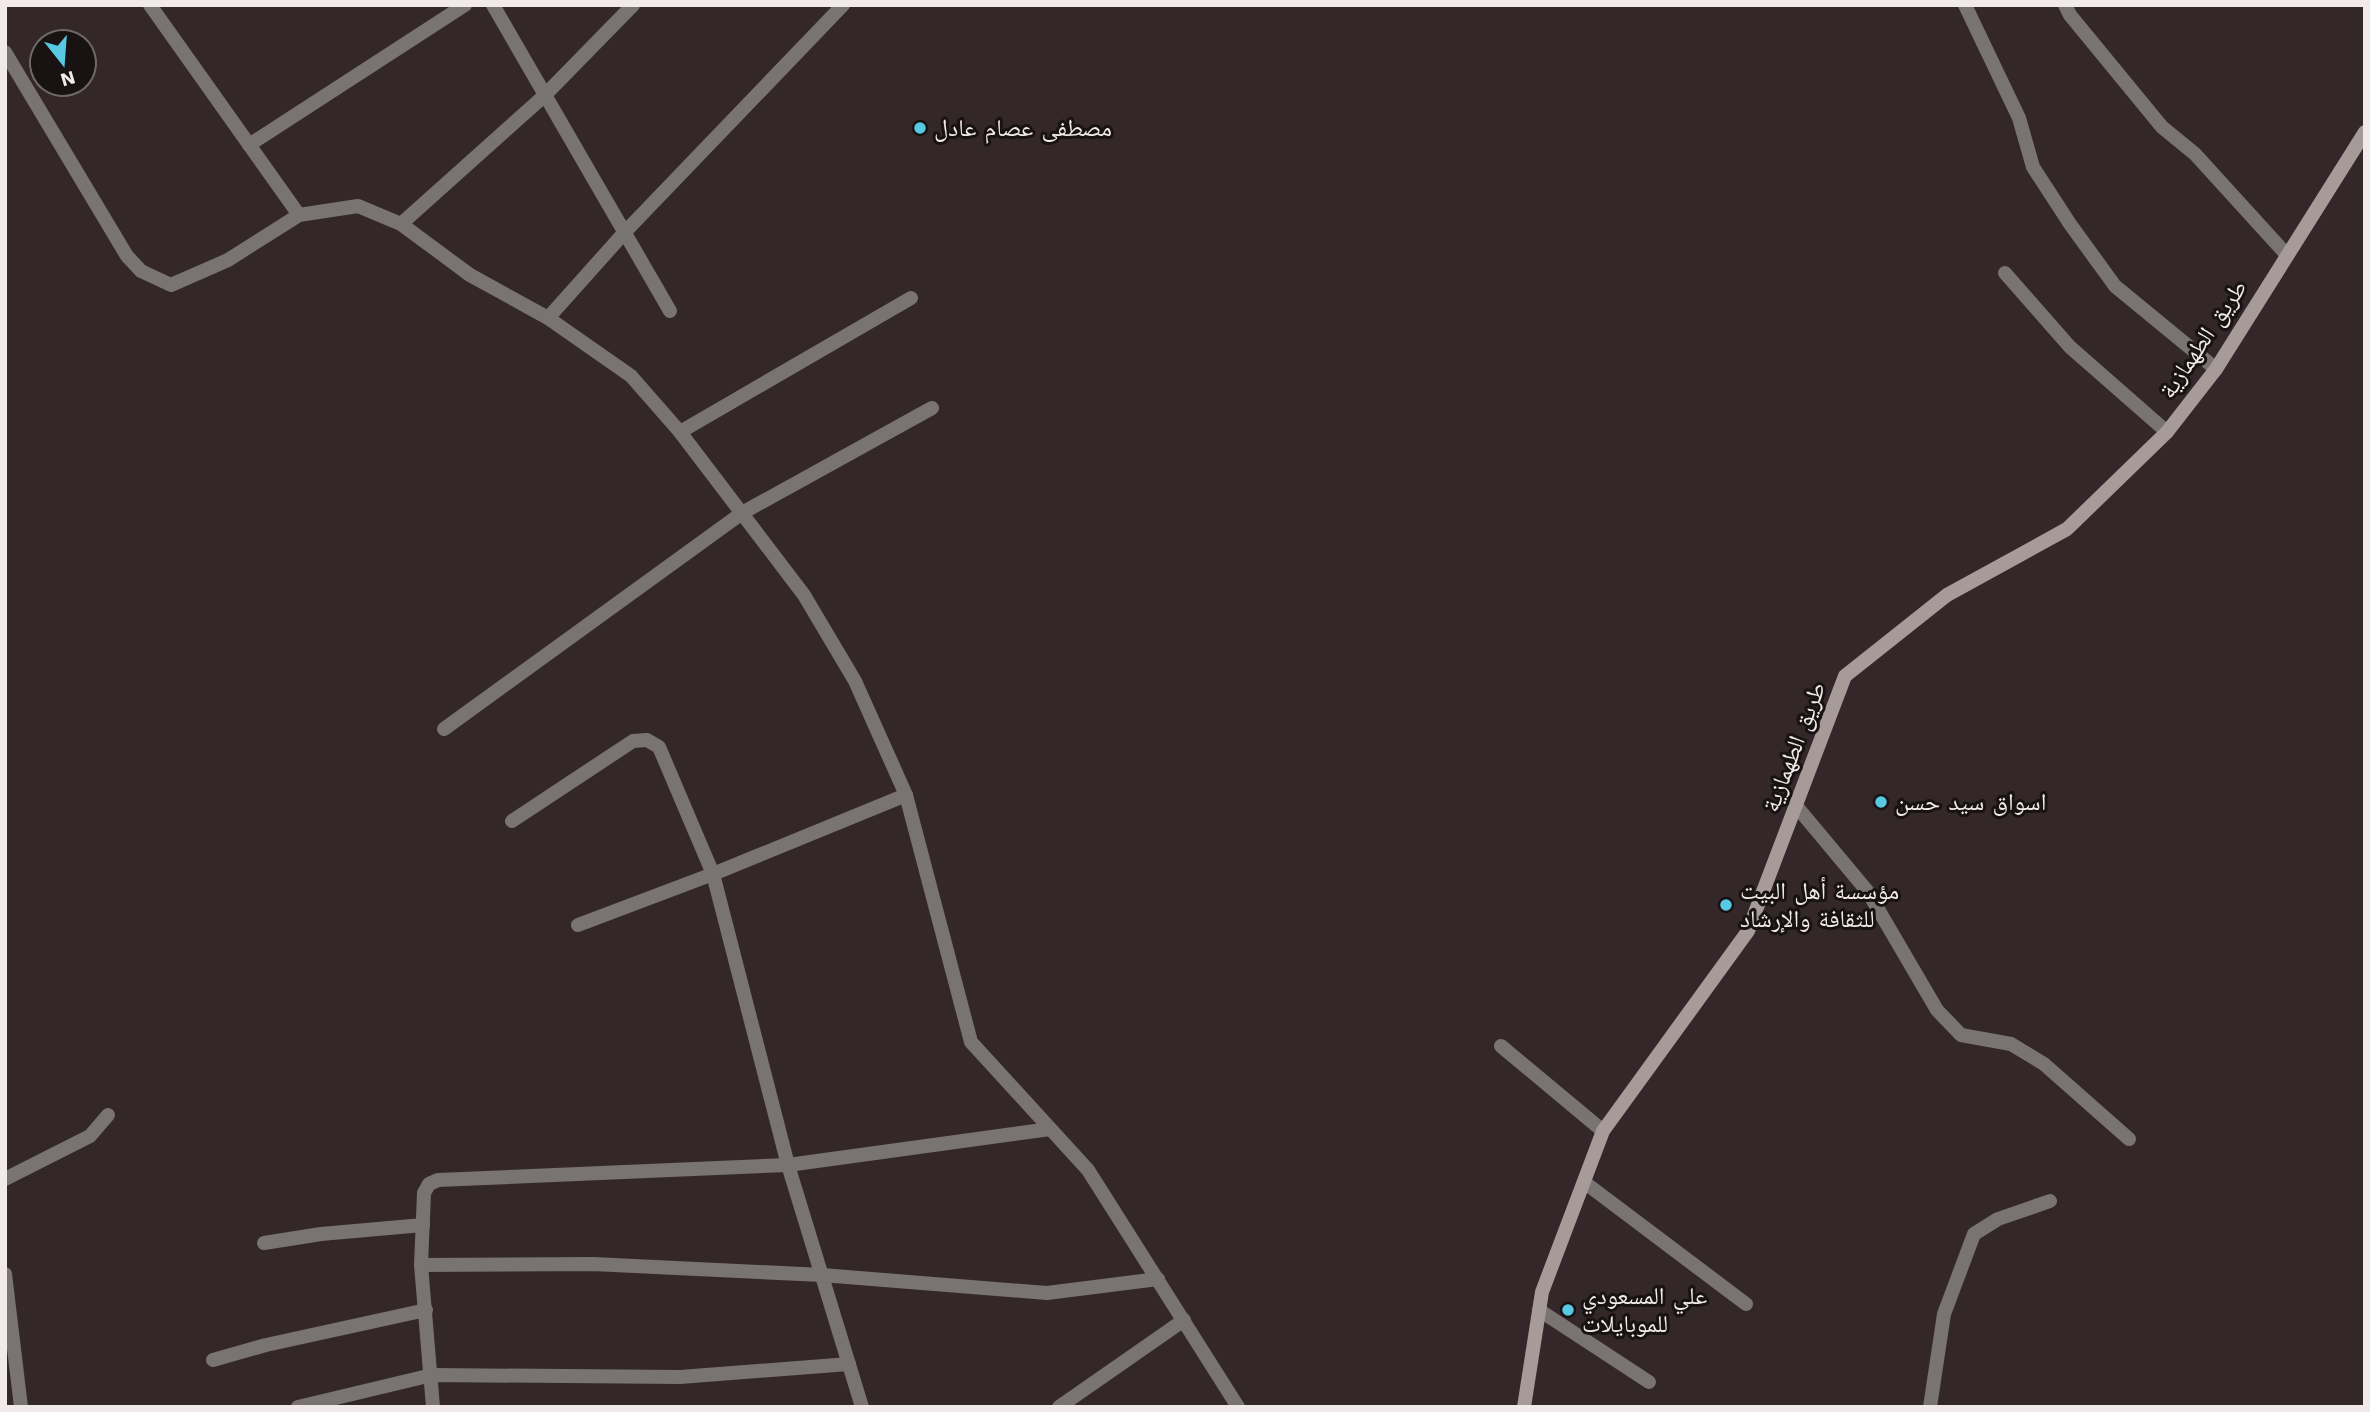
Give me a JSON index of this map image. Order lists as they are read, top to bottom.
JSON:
{
  "streets": {
    "main road": ["طريق الطهمازية"]
  },
  "places": [
    "مصطفى عصام عادل",
    "اسواق سيد حسن",
    "مؤسسة أهل البيت للثقافة والإرشاد",
    "علي المسعودي للموبايلات"
  ],
  "north": "bottom"
}
